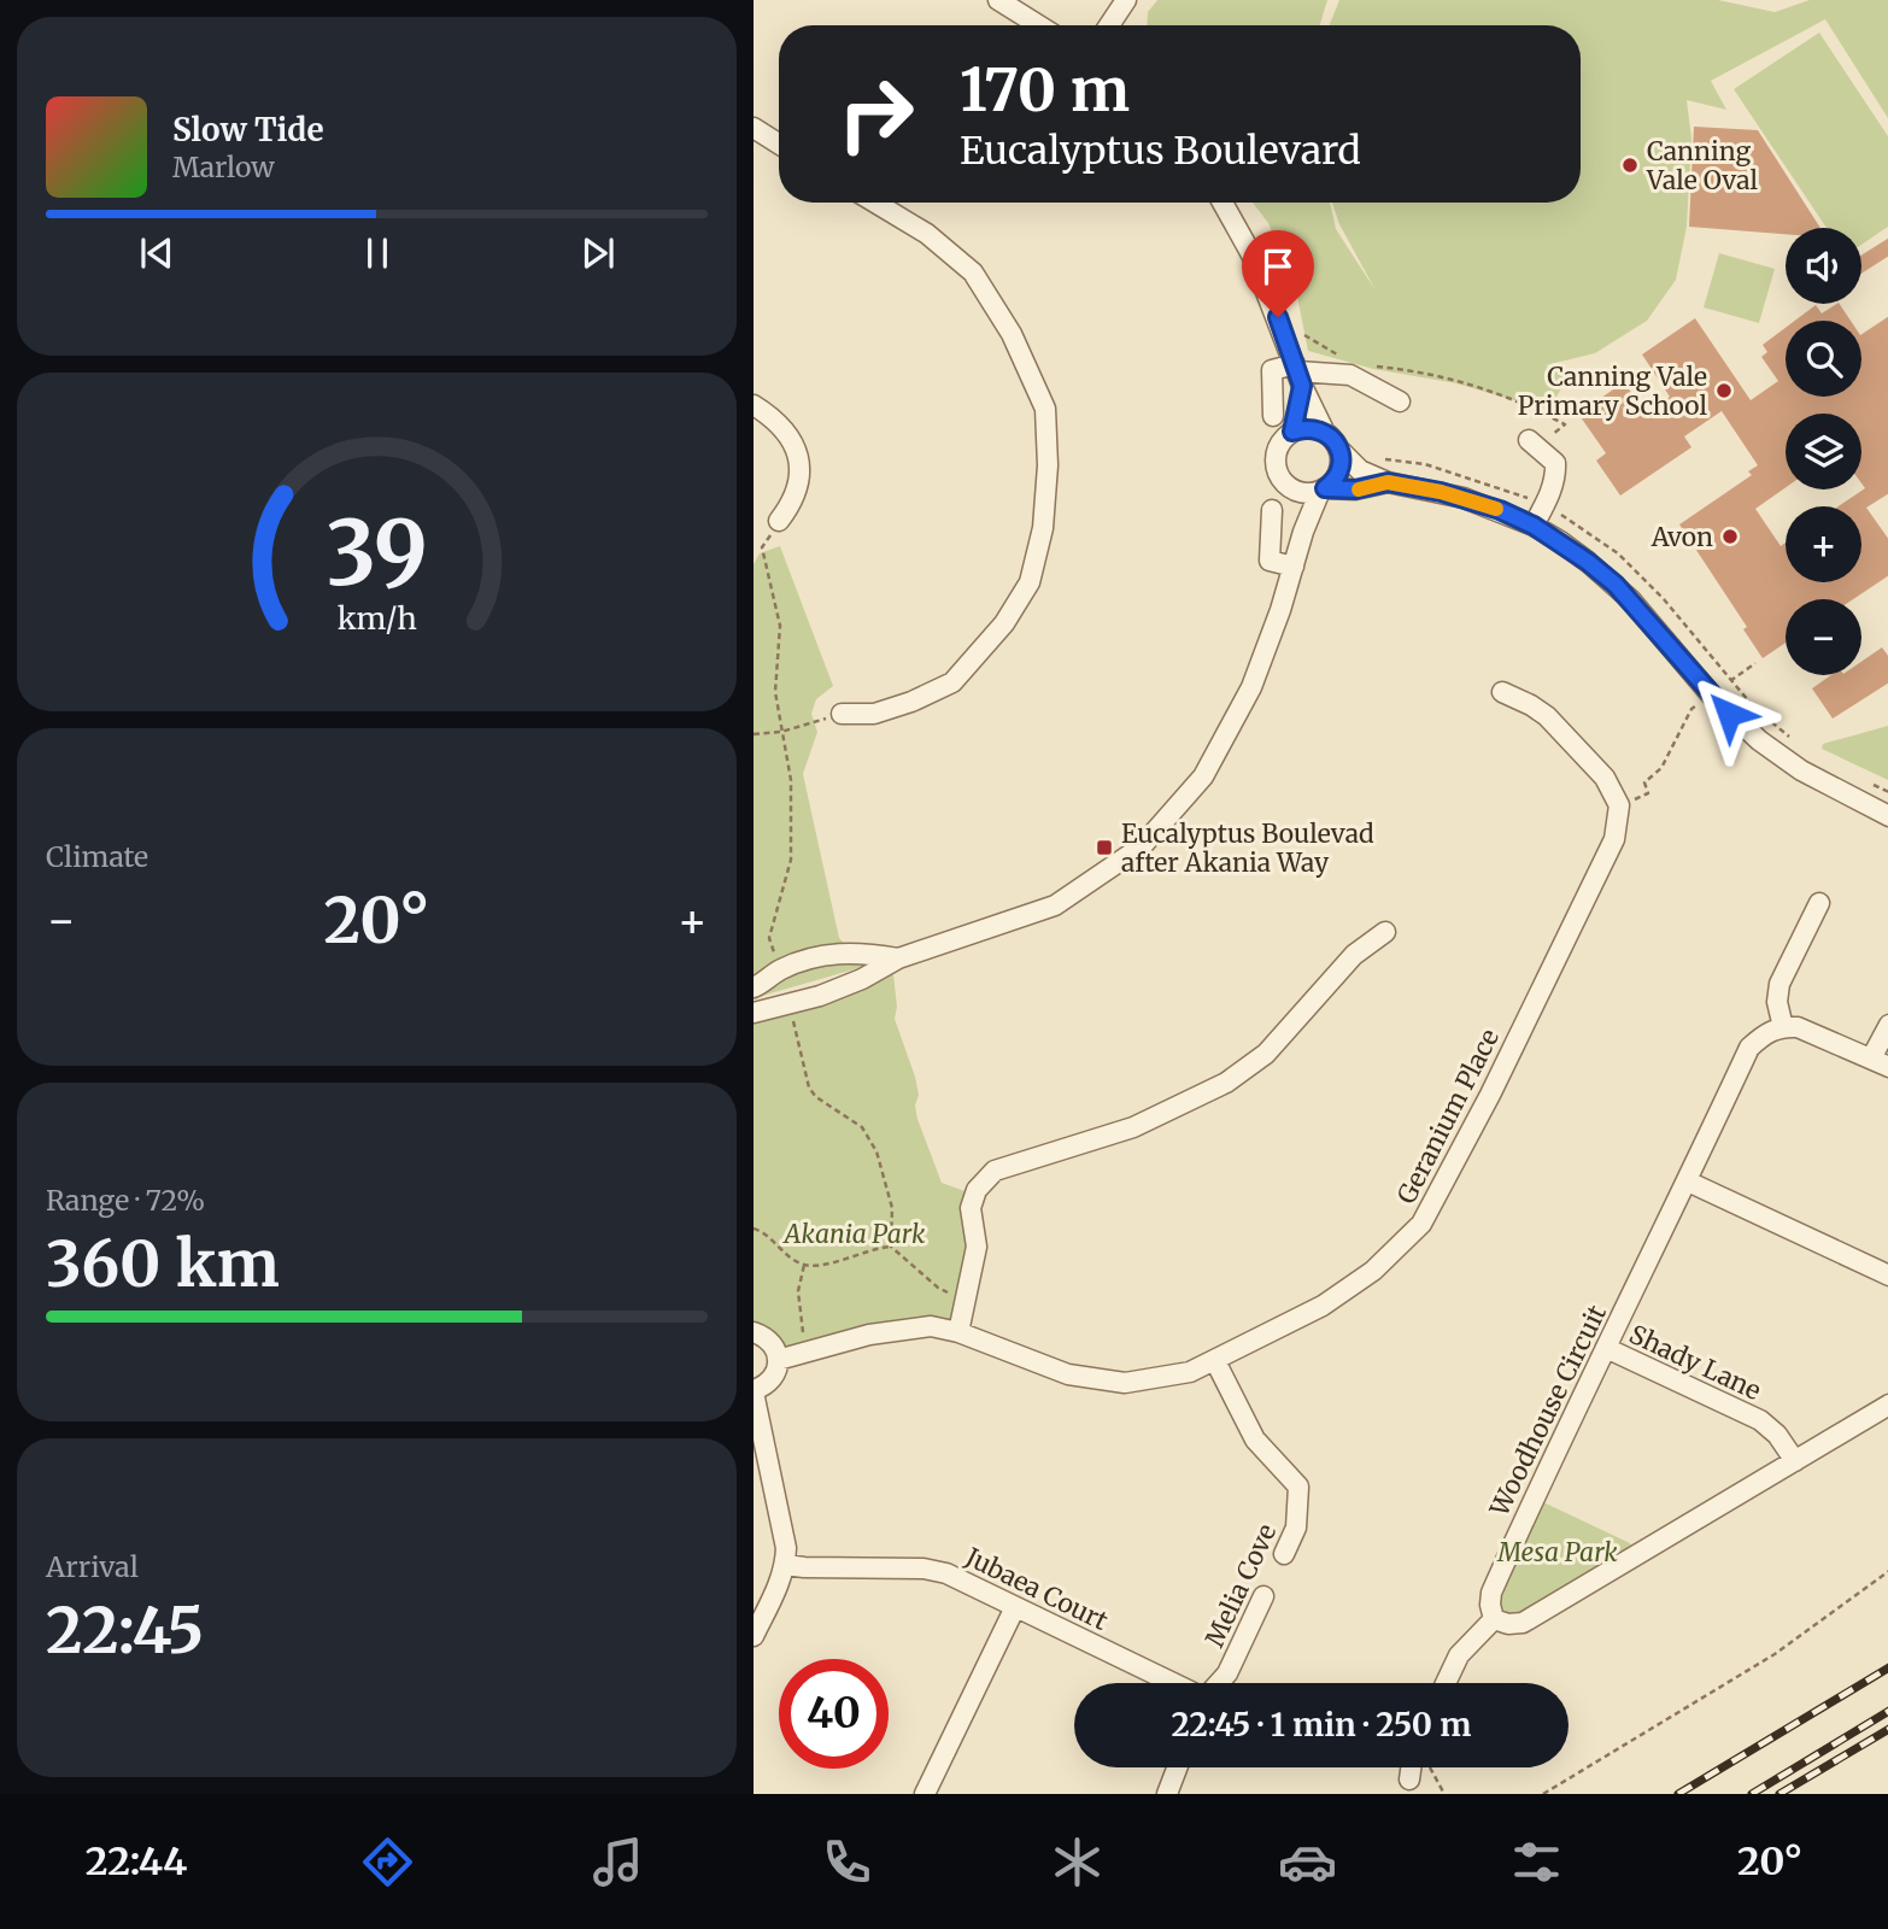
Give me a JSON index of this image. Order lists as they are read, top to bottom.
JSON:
{
  "streets": {
    "street": [
      "Geranium Place",
      "Shady Lane",
      "Woodhouse Circuit",
      "Melia Cove",
      "Jubaea Court"
    ]
  },
  "crossings": [
    ["Geranium Place", "Melia Cove"],
    ["Shady Lane", "Woodhouse Circuit"]
  ],
  "parks": ["Akania Park", "Mesa Park"],
  "places": {
    "other": ["Canning Vale Oval", "Canning Vale Primary School", "Avon"],
    "transit": ["Eucalyptus Boulevad after Akania Way"]
  },
  "page": {
    "turn": ["170 m", "Eucalyptus Boulevard"],
    "song": ["Slow Tide", "Marlow"],
    "map_buttons": ["+", "−"],
    "tile": [
      "Climate",
      ["Range · 72%", "360 km"],
      ["Arrival", "22:45"]
    ],
    "heat": ["−", "20°", "+"],
    "limit": "40",
    "trip": "22:45 · 1 min · 250 m",
    "tabs": ["22:44", "20°"],
    "gauge": ["39", "km/h"]
  }
}
